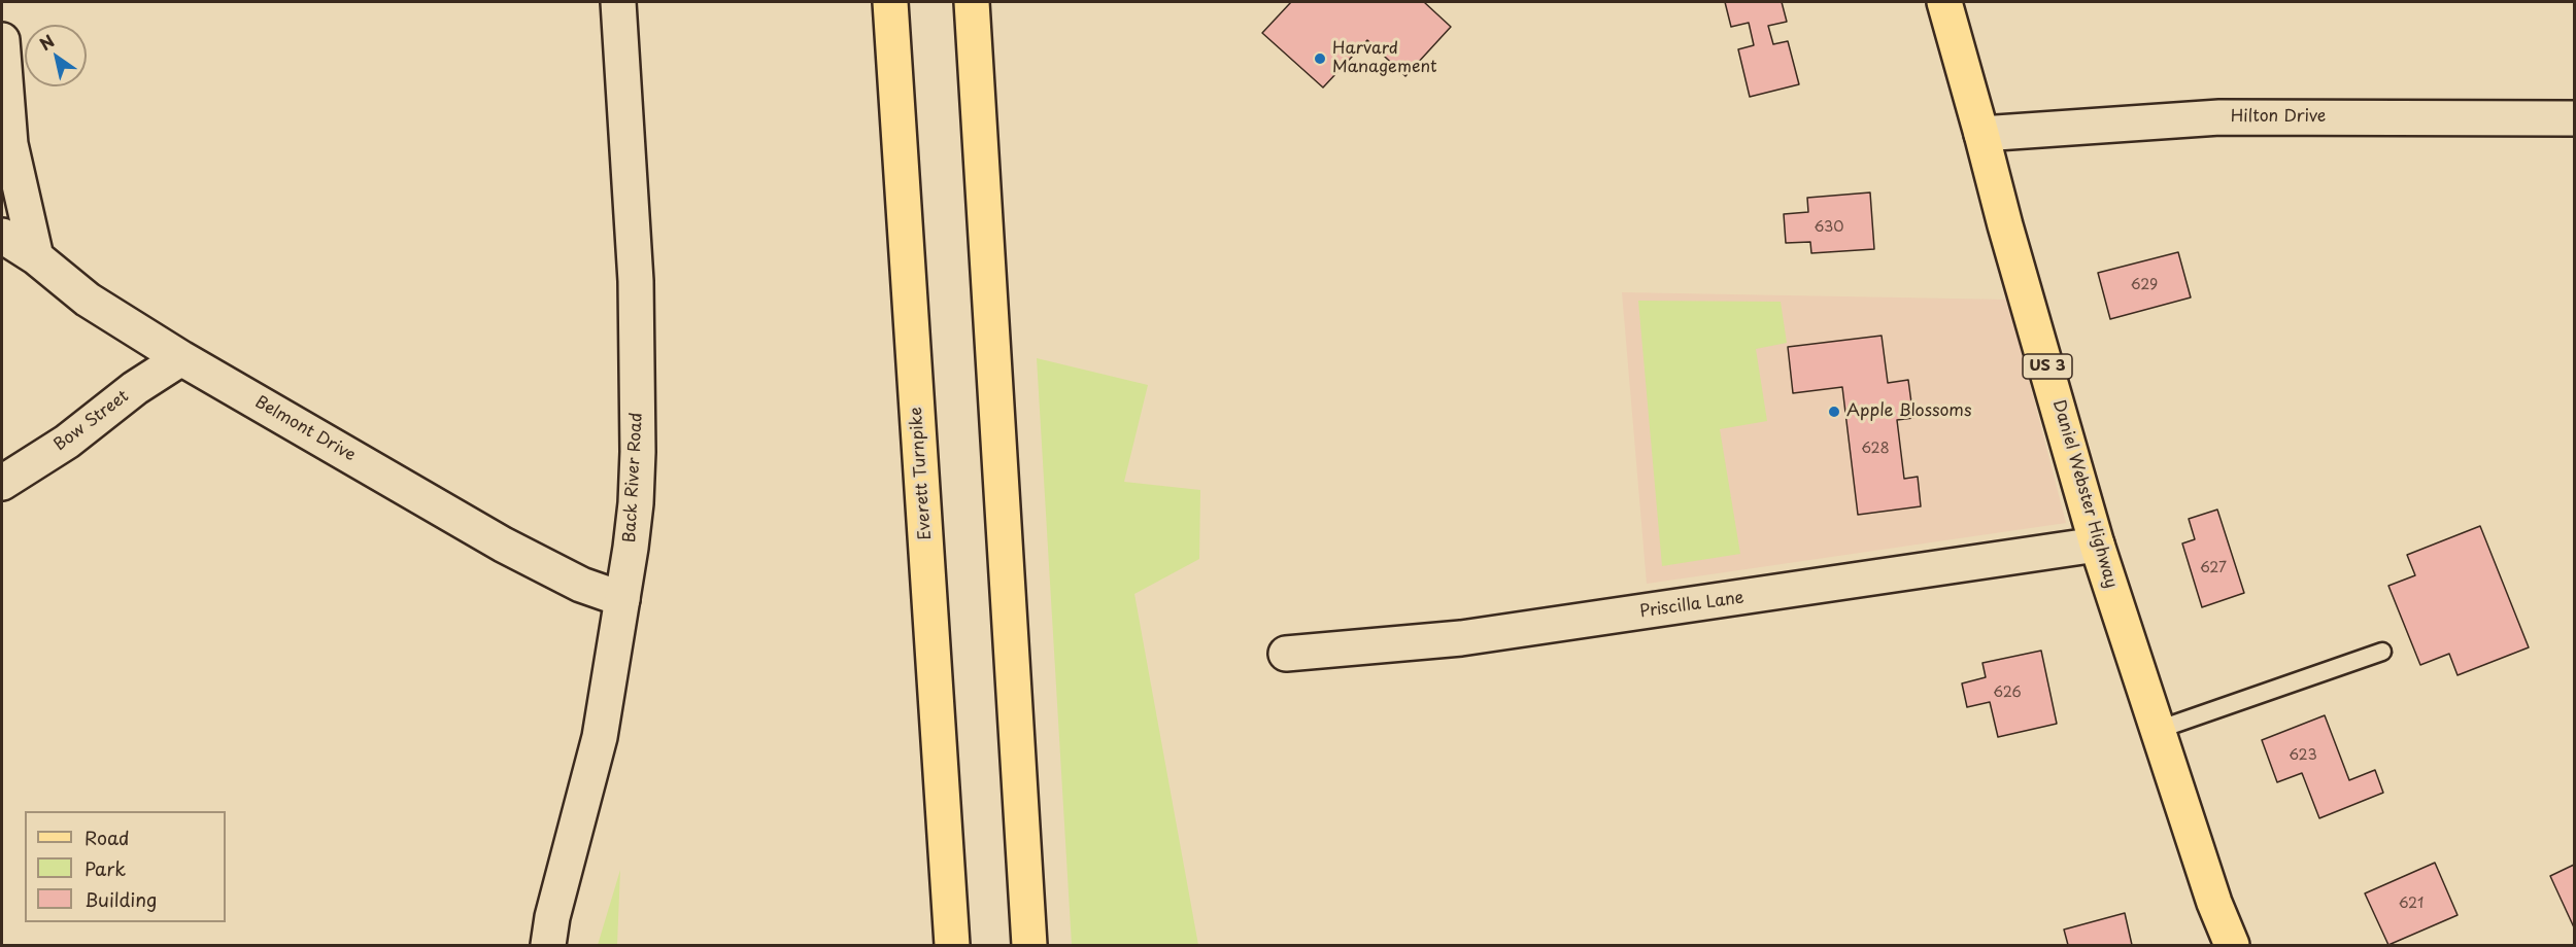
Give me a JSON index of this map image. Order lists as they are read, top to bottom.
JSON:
{
  "streets": {
    "main road": ["US 3", "Everett Turnpike", "Daniel Webster Highway"],
    "street": [
      "Hilton Drive",
      "Bow Street",
      "Belmont Drive",
      "Back River Road",
      "Priscilla Lane"
    ]
  },
  "crossings": [
    ["Hilton Drive", "Daniel Webster Highway"],
    ["Bow Street", "Belmont Drive"],
    ["Belmont Drive", "Back River Road"],
    ["Daniel Webster Highway", "Priscilla Lane"]
  ],
  "places": ["Harvard Management", "Apple Blossoms"],
  "house_numbers": [
    "630",
    "629",
    "628",
    "627",
    "626",
    "623",
    "621"
  ],
  "legend": ["Road", "Park", "Building"],
  "north": "top left"
}
